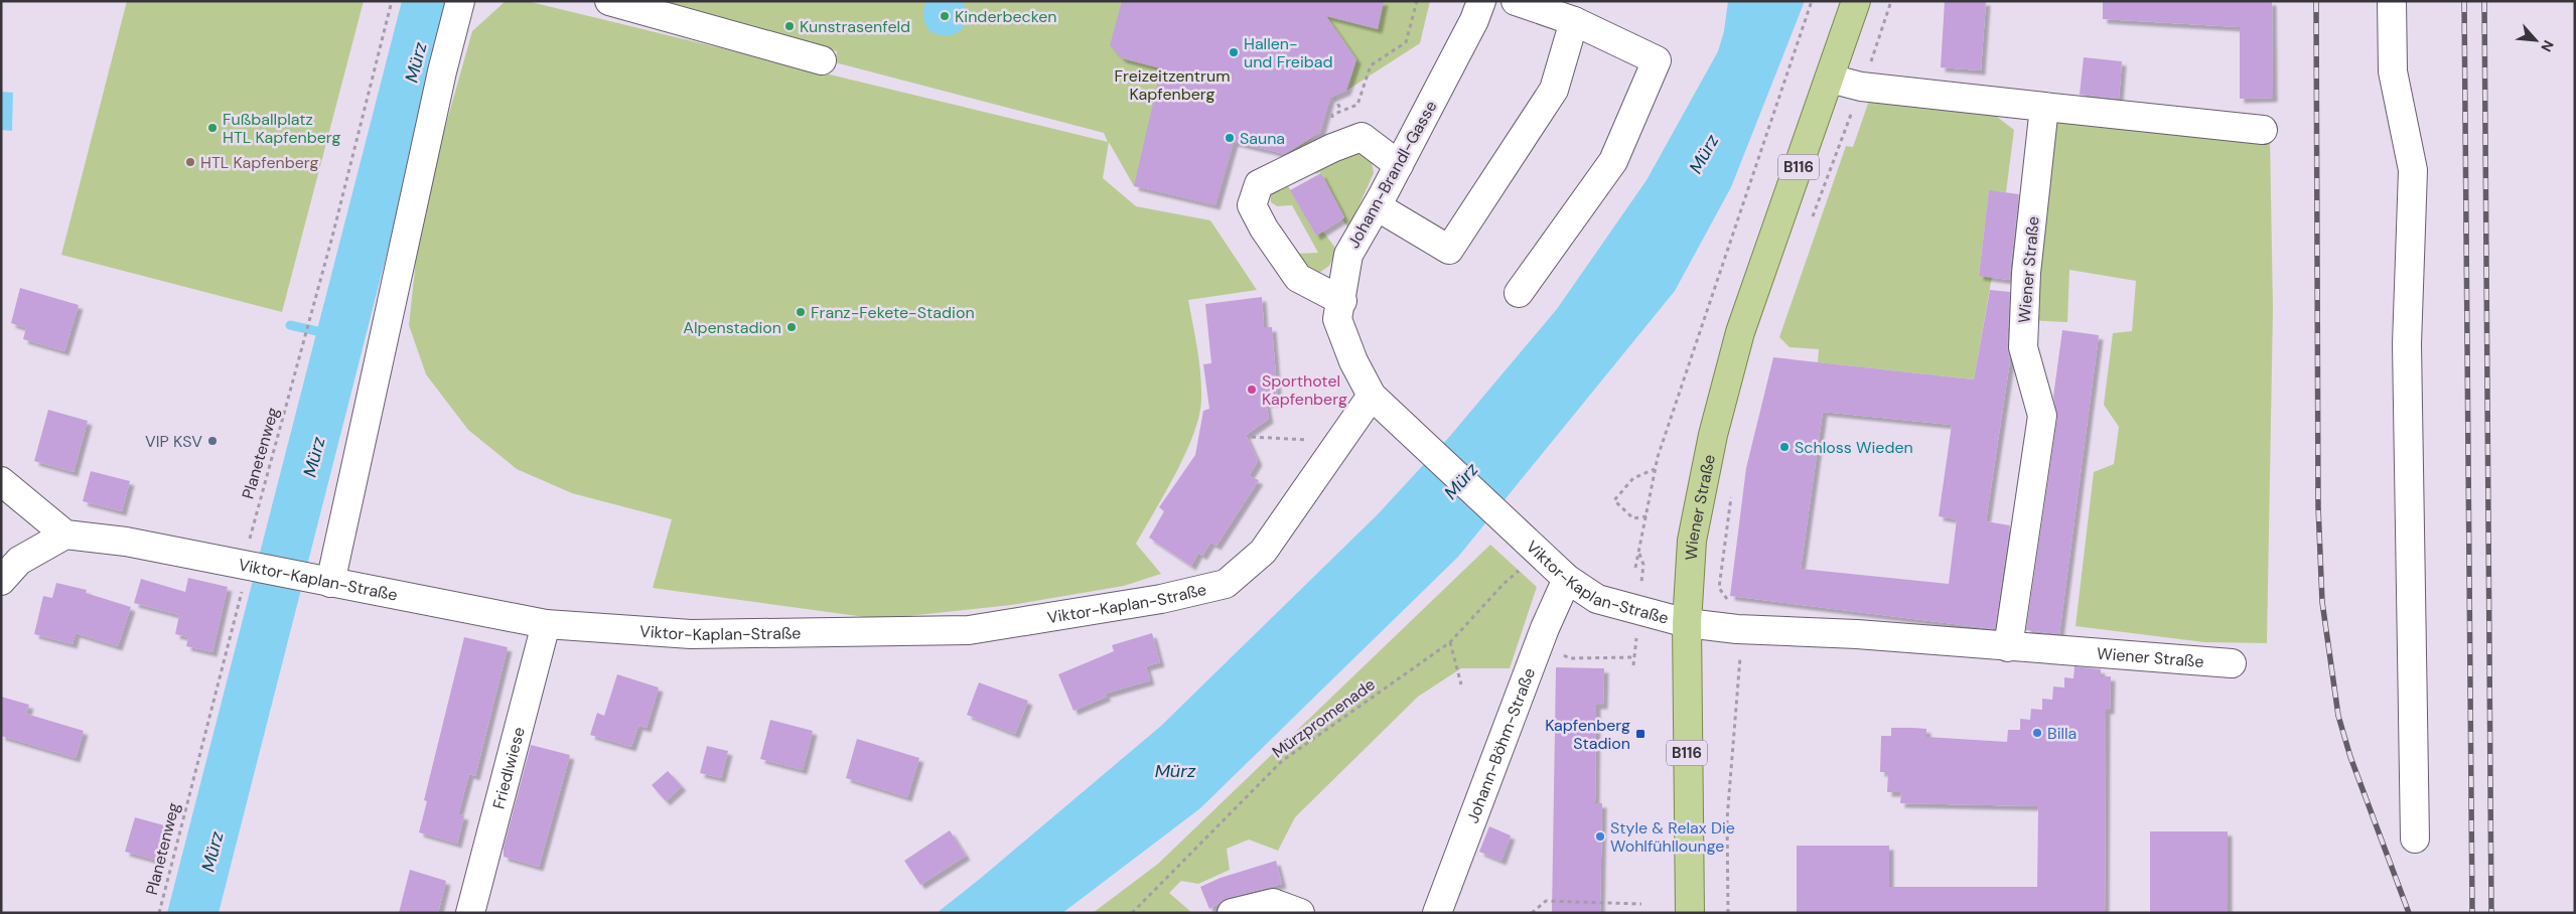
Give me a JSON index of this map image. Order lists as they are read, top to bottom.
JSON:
{
  "streets": {
    "main road": ["B116", "Wiener Straße"],
    "street": [
      "Johann-Brandl-Gasse",
      "Viktor-Kaplan-Straße",
      "Johann-Böhm-Straße",
      "Friedlwiese"
    ],
    "path": ["Planetenweg", "Mürzpromenade"]
  },
  "crossings": [
    ["Johann-Brandl-Gasse", "Viktor-Kaplan-Straße"],
    ["Wiener Straße", "Viktor-Kaplan-Straße"],
    ["Planetenweg", "Viktor-Kaplan-Straße"],
    ["Viktor-Kaplan-Straße", "Mürzpromenade"],
    ["Viktor-Kaplan-Straße", "Johann-Böhm-Straße"],
    ["Viktor-Kaplan-Straße", "Friedlwiese"]
  ],
  "water": ["Mürz"],
  "parks": ["Freizeitzentrum Kapfenberg"],
  "places": {
    "other": [
      "Kinderbecken",
      "Kunstrasenfeld",
      "Hallen- und Freibad",
      "Fußballplatz HTL Kapfenberg",
      "Sauna",
      "HTL Kapfenberg",
      "Franz-Fekete-Stadion",
      "Alpenstadion",
      "Sporthotel Kapfenberg",
      "VIP KSV",
      "Schloss Wieden",
      "Billa",
      "Style & Relax Die Wohlfühllounge"
    ],
    "transit": ["Kapfenberg Stadion"]
  },
  "north": "bottom right"
}
